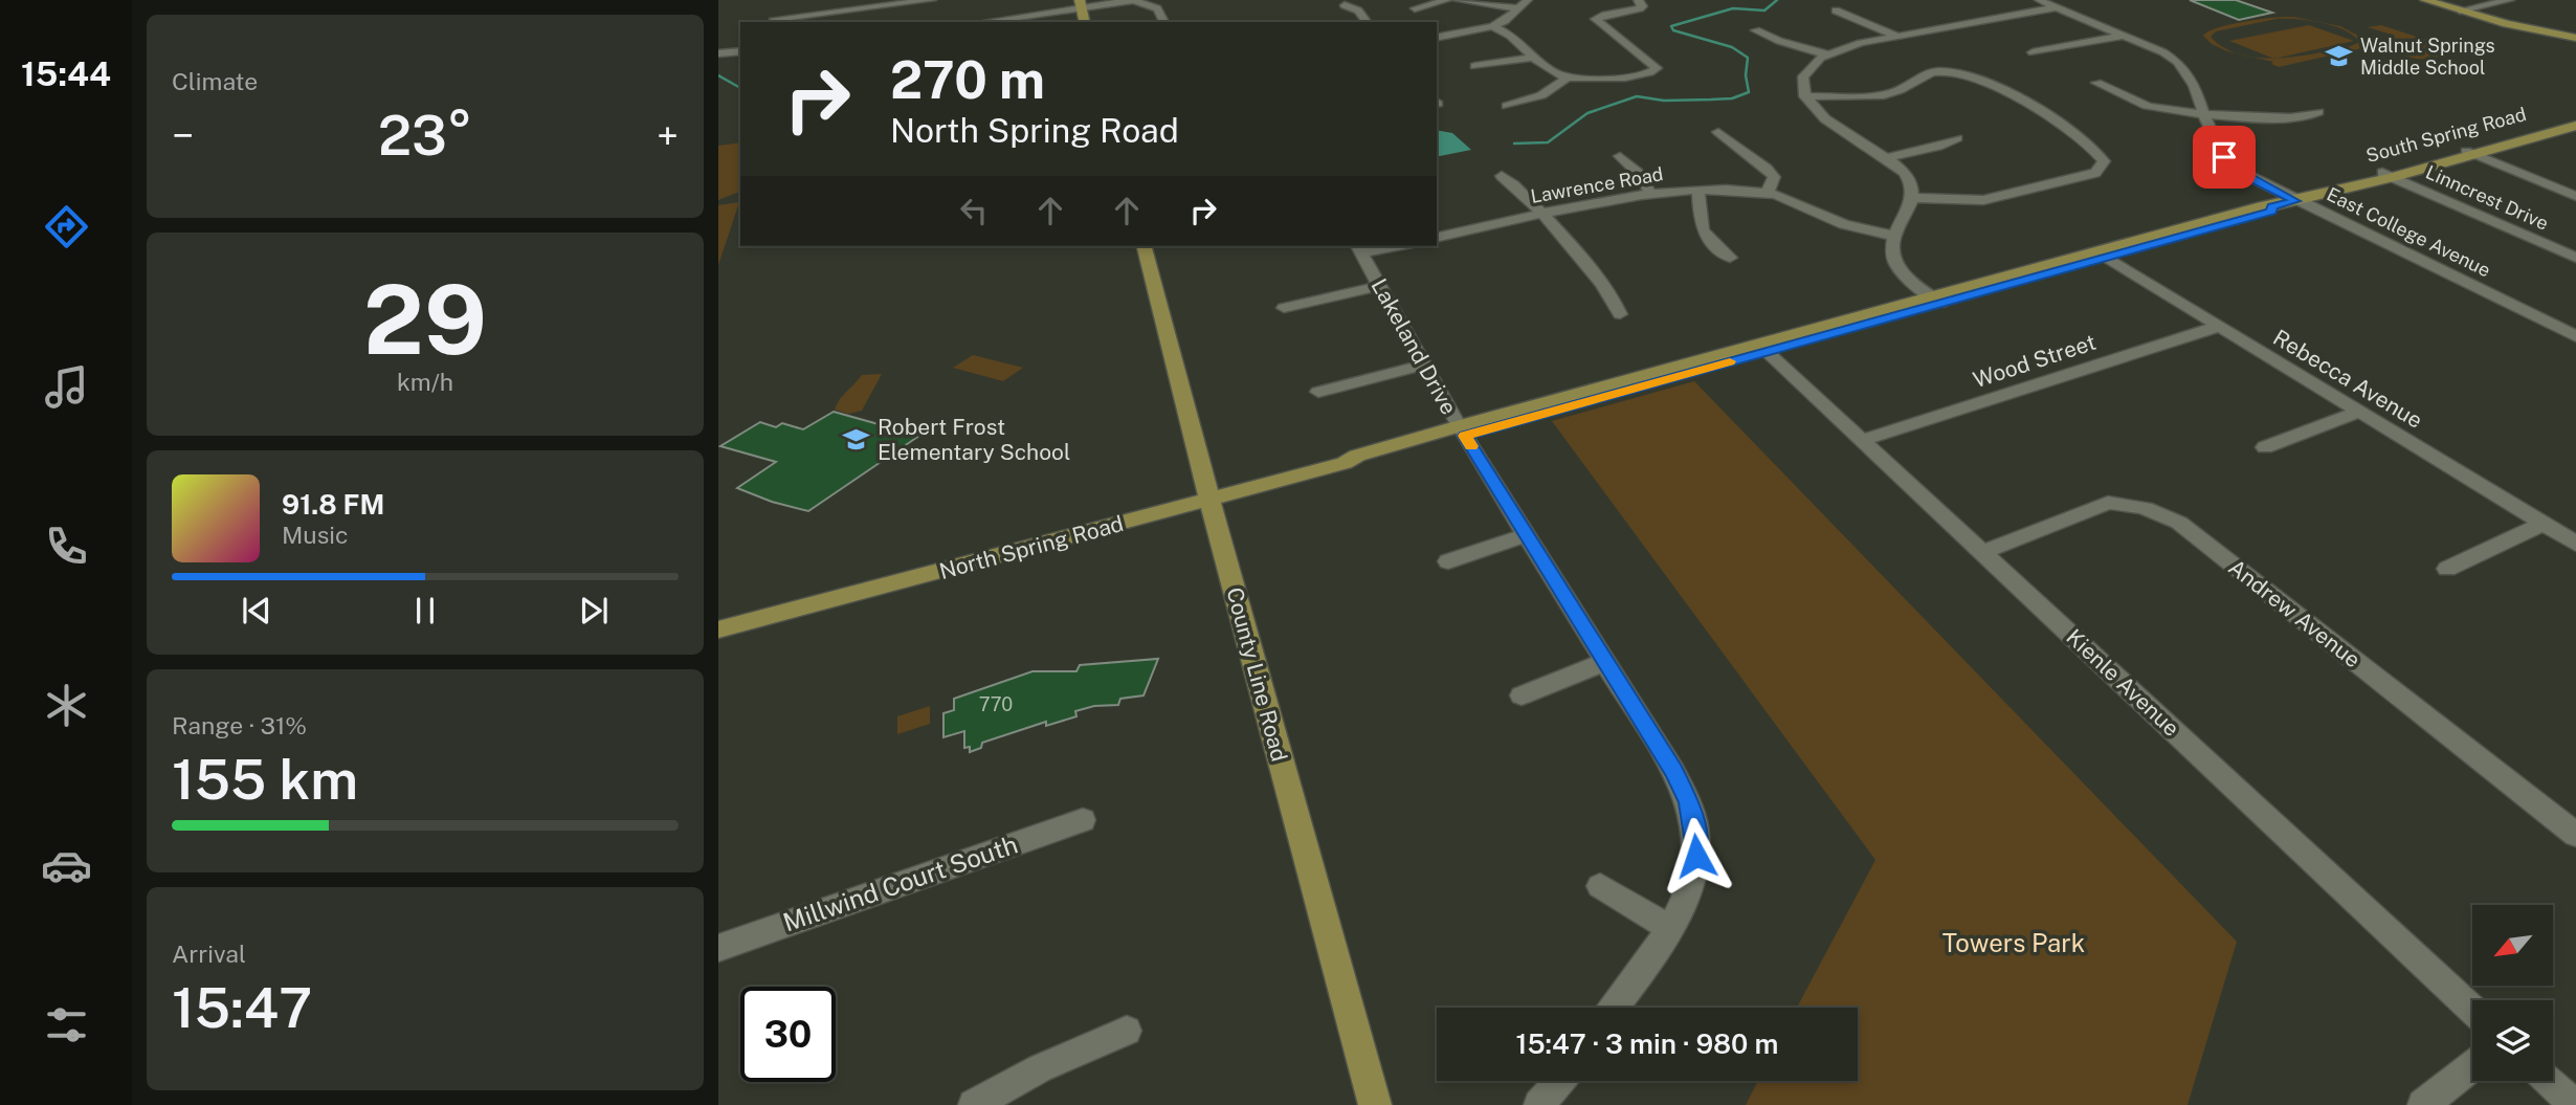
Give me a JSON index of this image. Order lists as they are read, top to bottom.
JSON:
{
  "streets": {
    "main road": ["South Spring Road", "North Spring Road", "County Line Road"],
    "street": [
      "Lawrence Road",
      "Linncrest Drive",
      "East College Avenue",
      "Lakeland Drive",
      "Wood Street",
      "Rebecca Avenue",
      "Andrew Avenue",
      "Kienle Avenue",
      "Millwind Court South"
    ]
  },
  "crossings": [
    ["South Spring Road", "Linncrest Drive"],
    ["South Spring Road", "East College Avenue"],
    ["South Spring Road", "North Spring Road"],
    ["East College Avenue", "North Spring Road"],
    ["Lakeland Drive", "North Spring Road"],
    ["Wood Street", "Rebecca Avenue"],
    ["Wood Street", "Kienle Avenue"],
    ["Rebecca Avenue", "North Spring Road"],
    ["North Spring Road", "County Line Road"],
    ["North Spring Road", "Kienle Avenue"],
    ["Andrew Avenue", "Kienle Avenue"]
  ],
  "parks": ["Towers Park"],
  "places": {
    "school or university": ["Walnut Springs Middle School", "Robert Frost Elementary School"]
  },
  "house_numbers": ["770"],
  "north": "bottom left",
  "page": {
    "tabs": "15:44",
    "tile": [
      "Climate",
      ["29", "km/h"],
      ["Range · 31%", "155 km"],
      ["Arrival", "15:47"]
    ],
    "turn": ["270 m", "North Spring Road"],
    "heat": ["−", "23°", "+"],
    "song": ["91.8 FM", "Music"],
    "limit": "30",
    "trip": "15:47 · 3 min · 980 m"
  }
}
